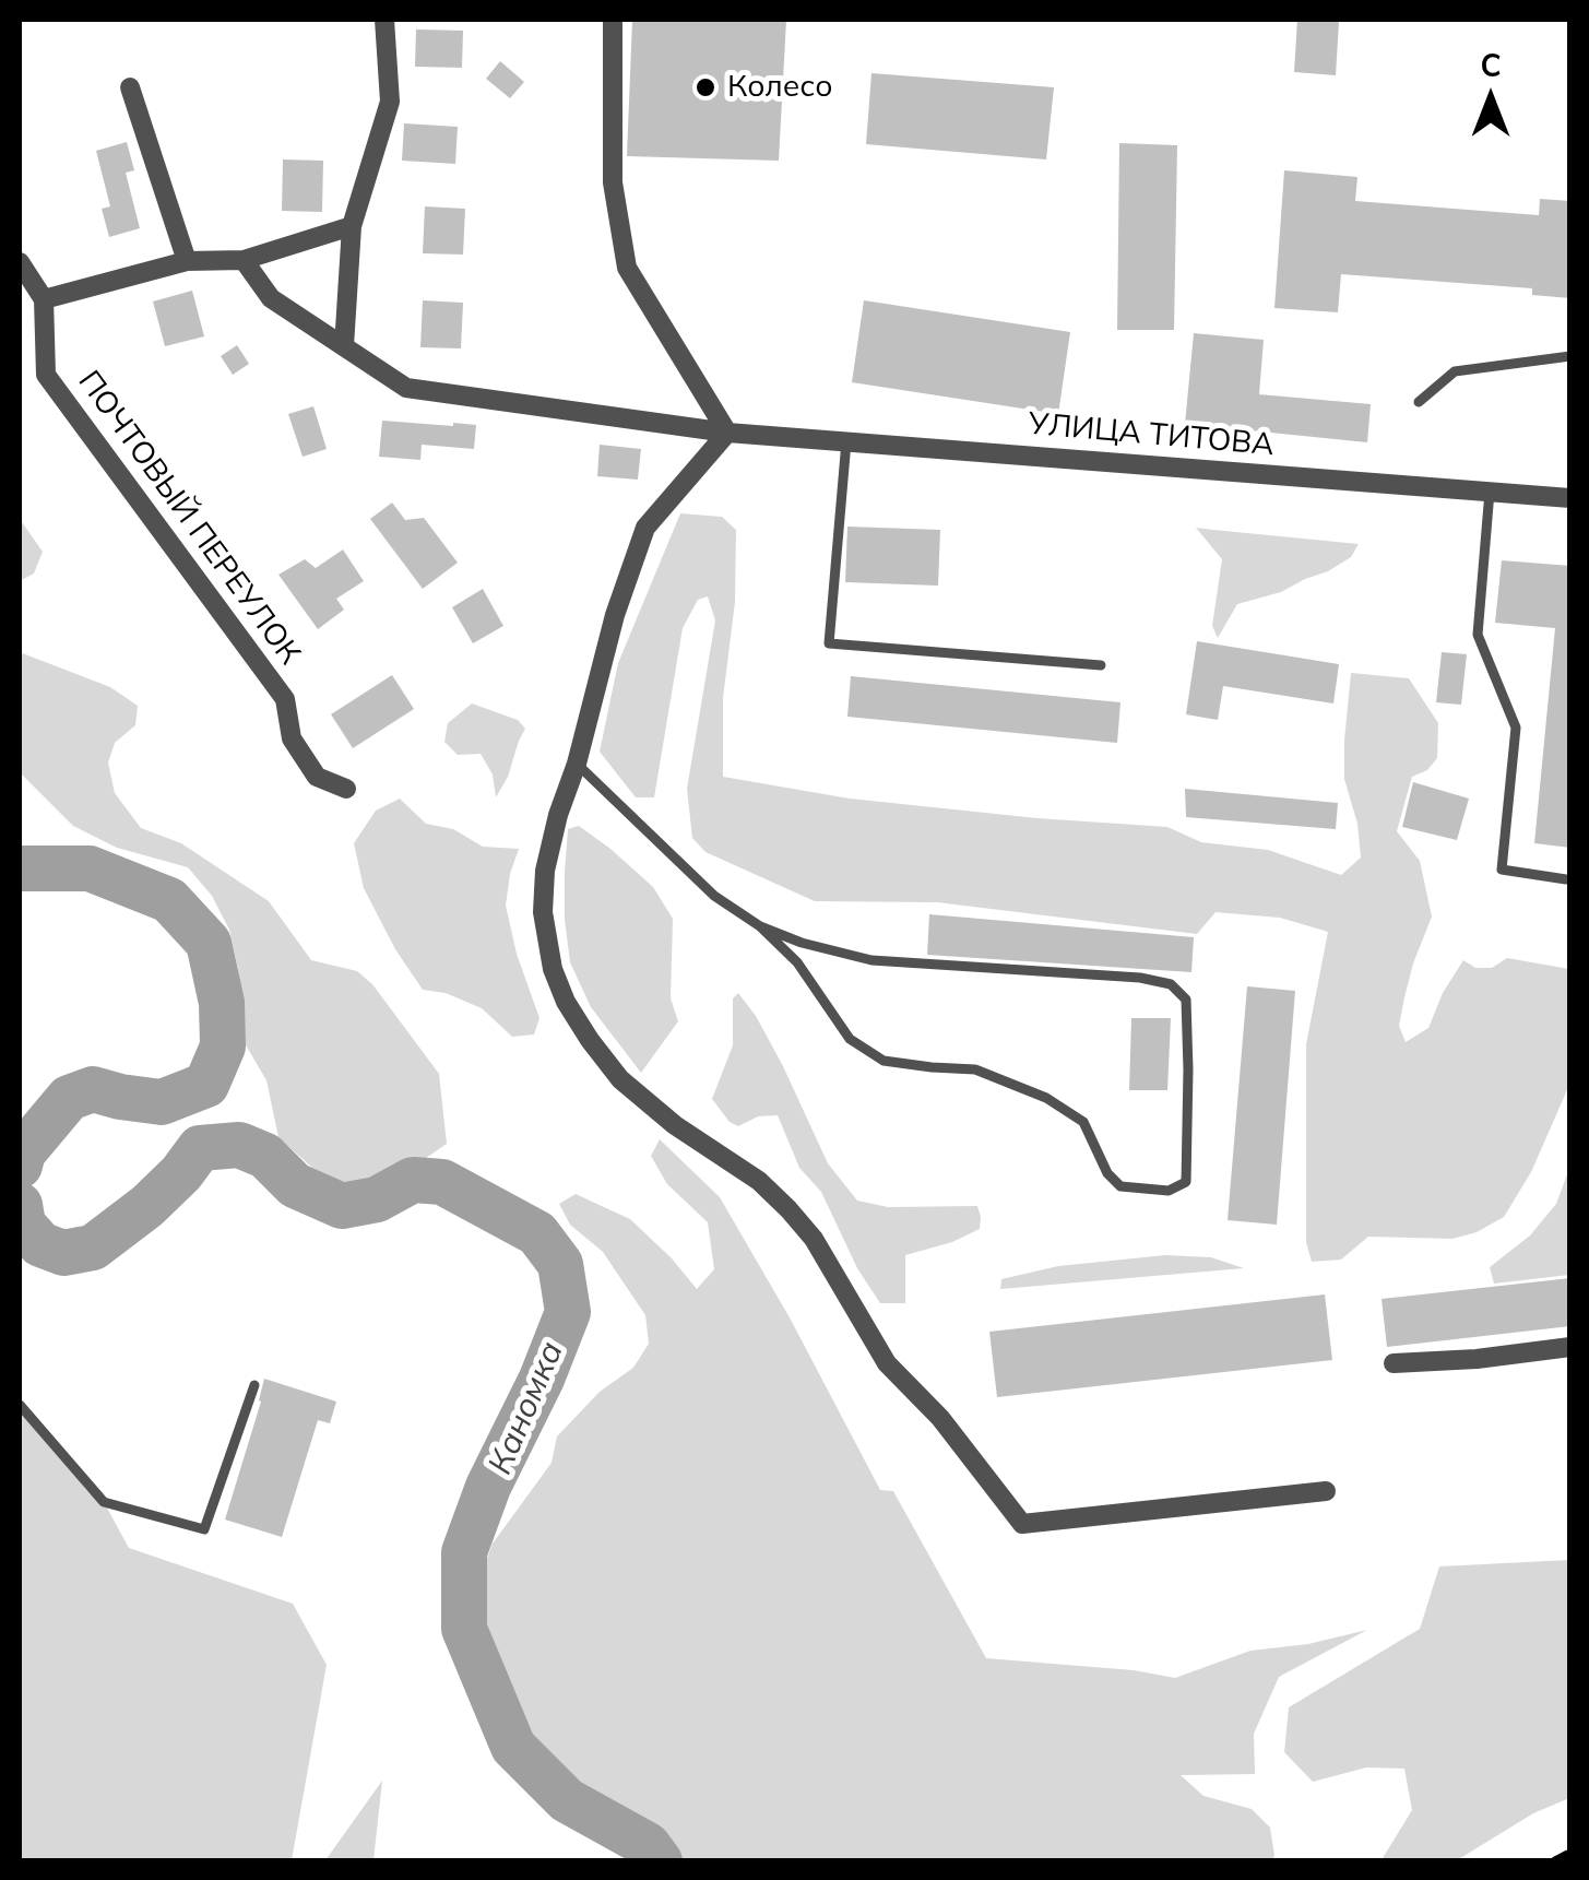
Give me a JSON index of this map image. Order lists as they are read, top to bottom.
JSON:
{
  "streets": {
    "street": ["УЛИЦА ТИТОВА", "ПОЧТОВЫЙ ПЕРЕУЛОК"]
  },
  "water": ["Каномка"],
  "places": ["Колесо"],
  "north": "top"
}
